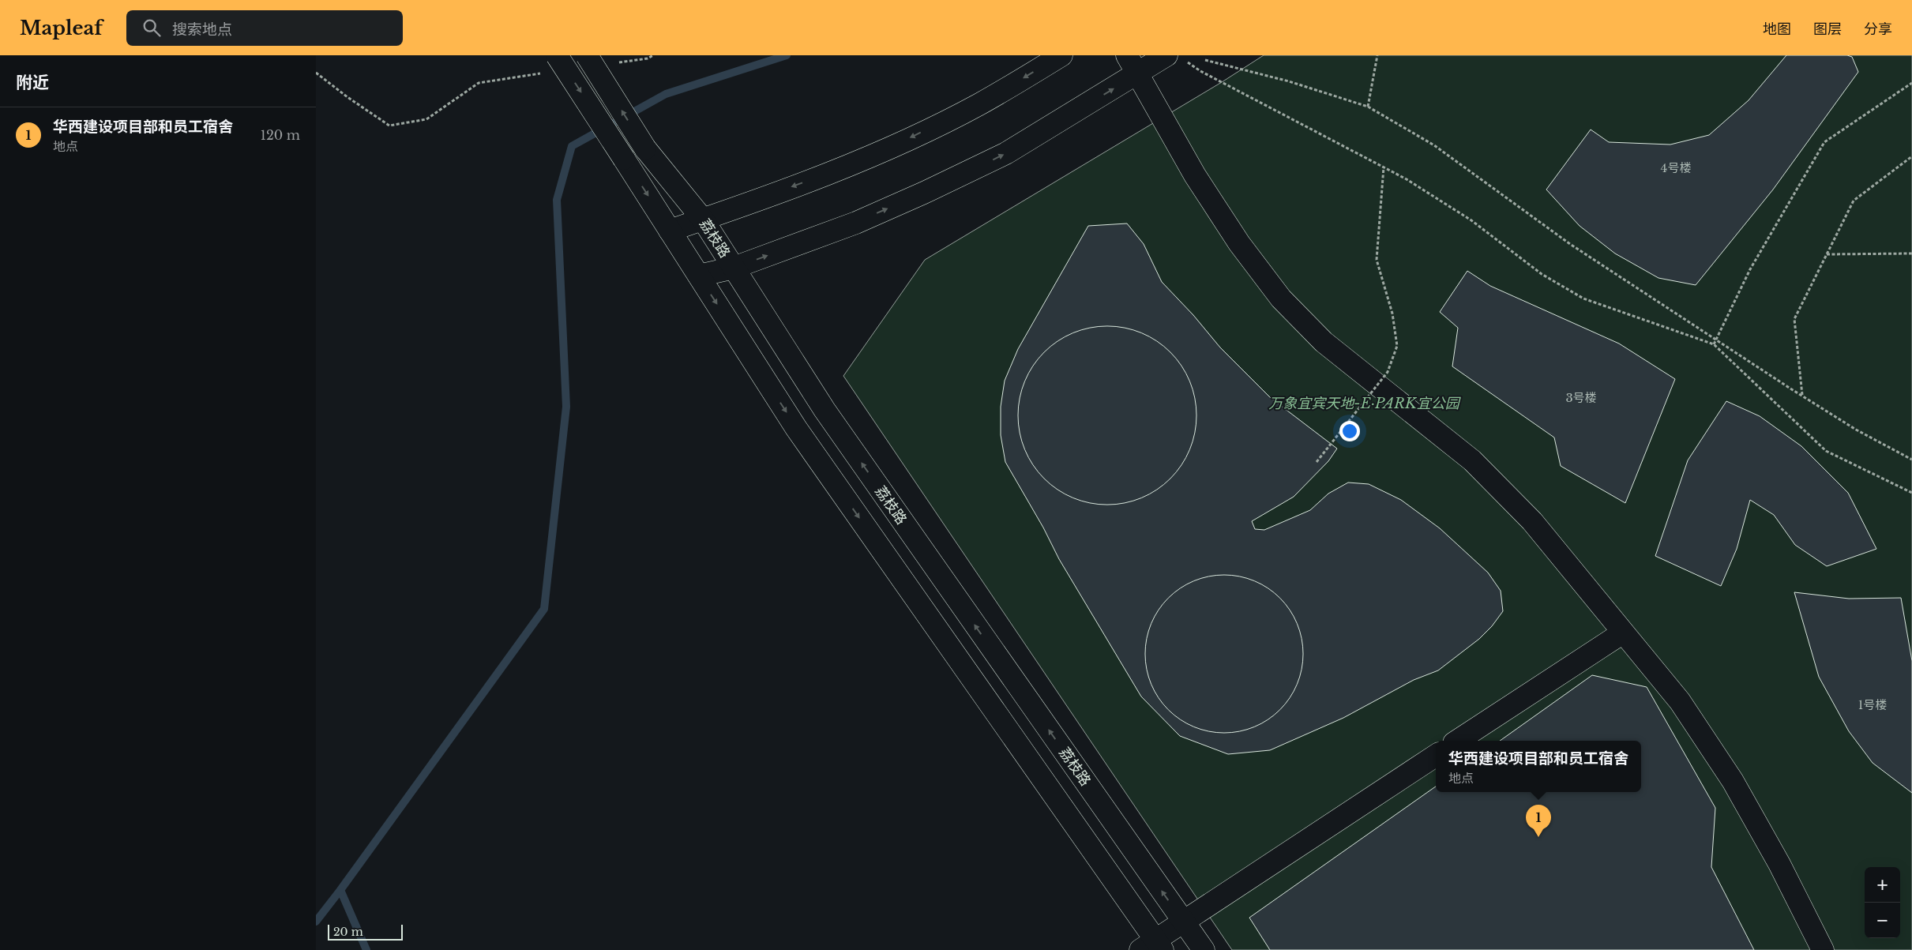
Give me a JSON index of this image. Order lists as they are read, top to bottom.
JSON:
{
  "streets": {
    "street": ["荔枝路"]
  },
  "parks": ["万象宜宾天地-E·PARK宜公园"],
  "house_numbers": ["4号楼", "3号楼", "1号楼"],
  "scale_bar": "20 m",
  "page": {
    "header": "Mapleaf",
    "search": "搜索地点",
    "nav": ["地图", "图层", "分享"],
    "heading": "附近",
    "list": [
      {
        "mark": "1",
        "name": "华西建设项目部和员工宿舍",
        "note": "地点",
        "value": "120 m"
      }
    ],
    "popup": ["华西建设项目部和员工宿舍", "地点"],
    "pins": "1",
    "map_buttons": ["+", "−"],
    "scale": "20 m"
  }
}
